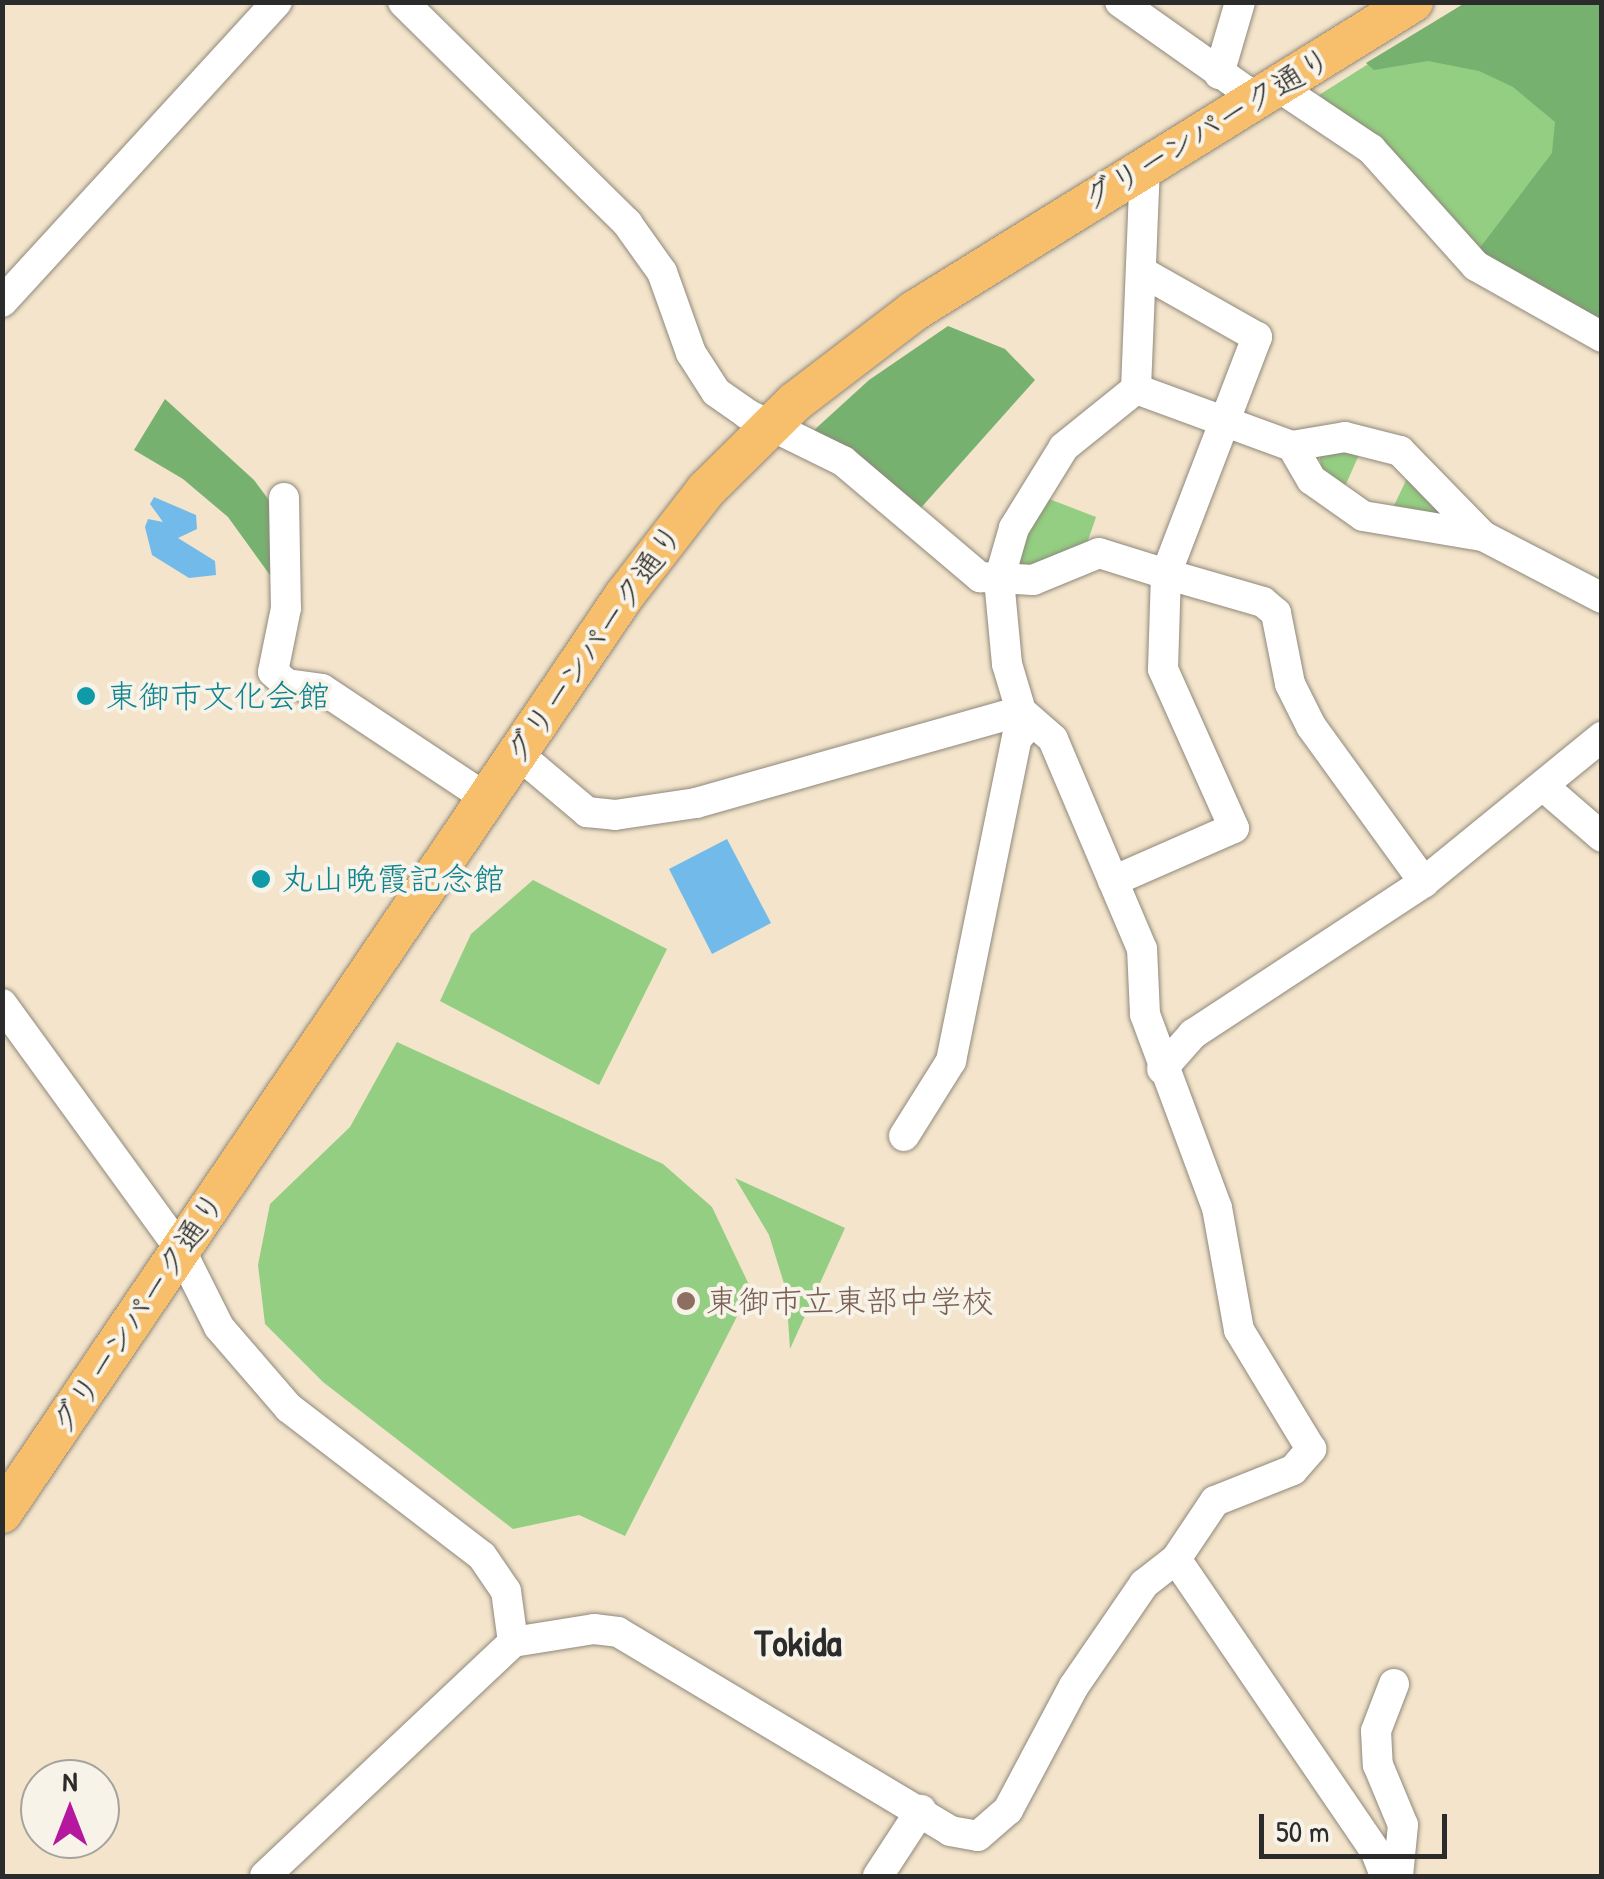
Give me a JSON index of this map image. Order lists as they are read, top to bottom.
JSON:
{
  "streets": {
    "main road": ["グリーンパーク通り"]
  },
  "districts": ["Tokida"],
  "places": ["東御市文化会館", "丸山晩霞記念館", "東御市立東部中学校"],
  "scale_bar": "50 m",
  "north": "top"
}
